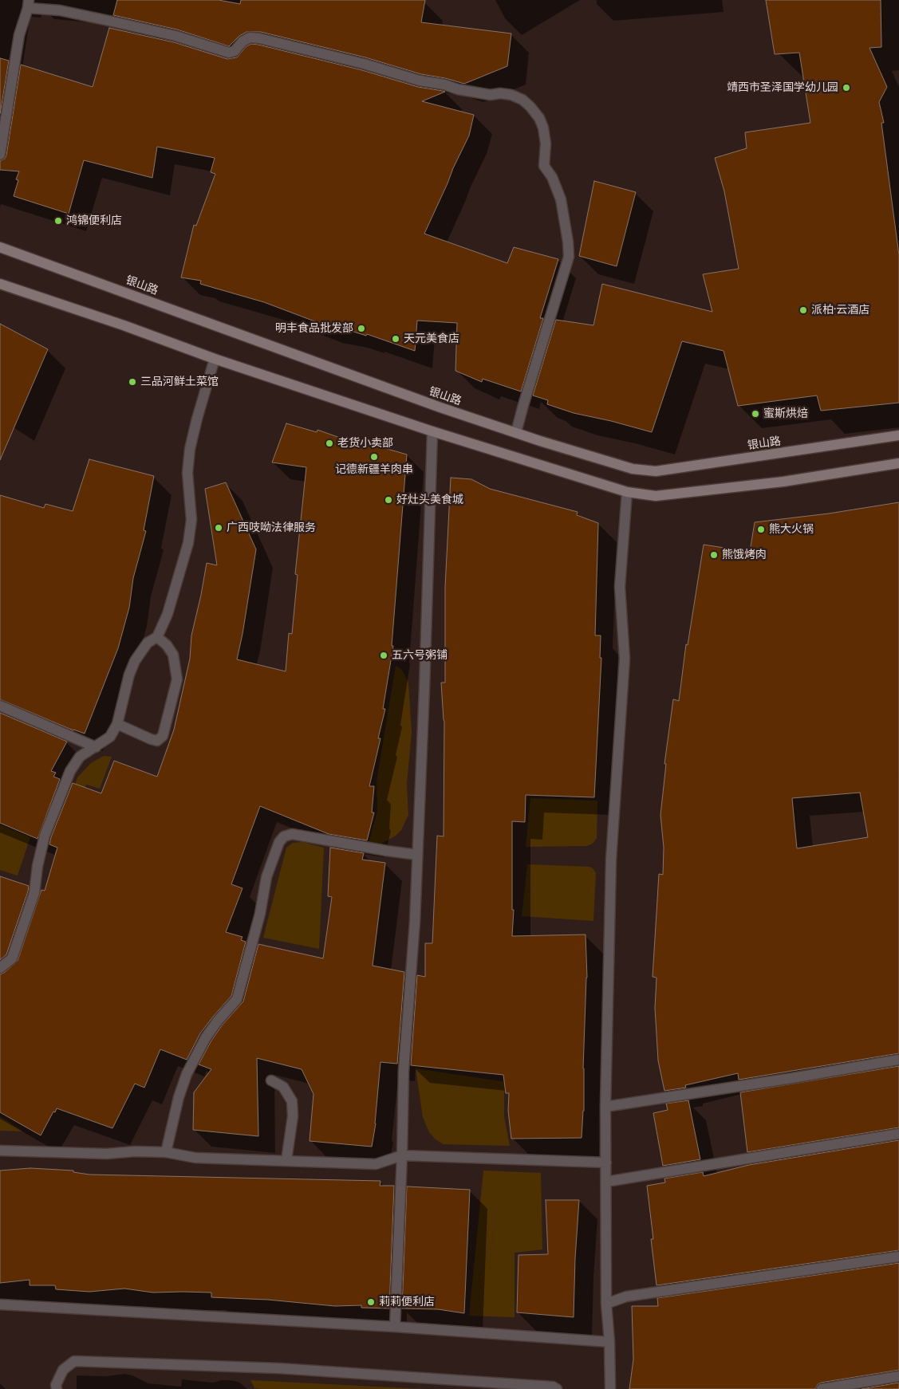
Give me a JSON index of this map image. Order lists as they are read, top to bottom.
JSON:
{
  "streets": {
    "main road": ["银山路"]
  },
  "places": [
    "靖西市圣泽国学幼儿园",
    "鸿锦便利店",
    "派柏·云酒店",
    "明丰食品批发部",
    "天元美食店",
    "三品河鲜土菜馆",
    "蜜斯烘焙",
    "老货小卖部",
    "记德新疆羊肉串",
    "好灶头美食城",
    "广西吱呦法律服务",
    "熊大火锅",
    "熊饿烤肉",
    "五六号粥铺",
    "莉莉便利店"
  ]
}
